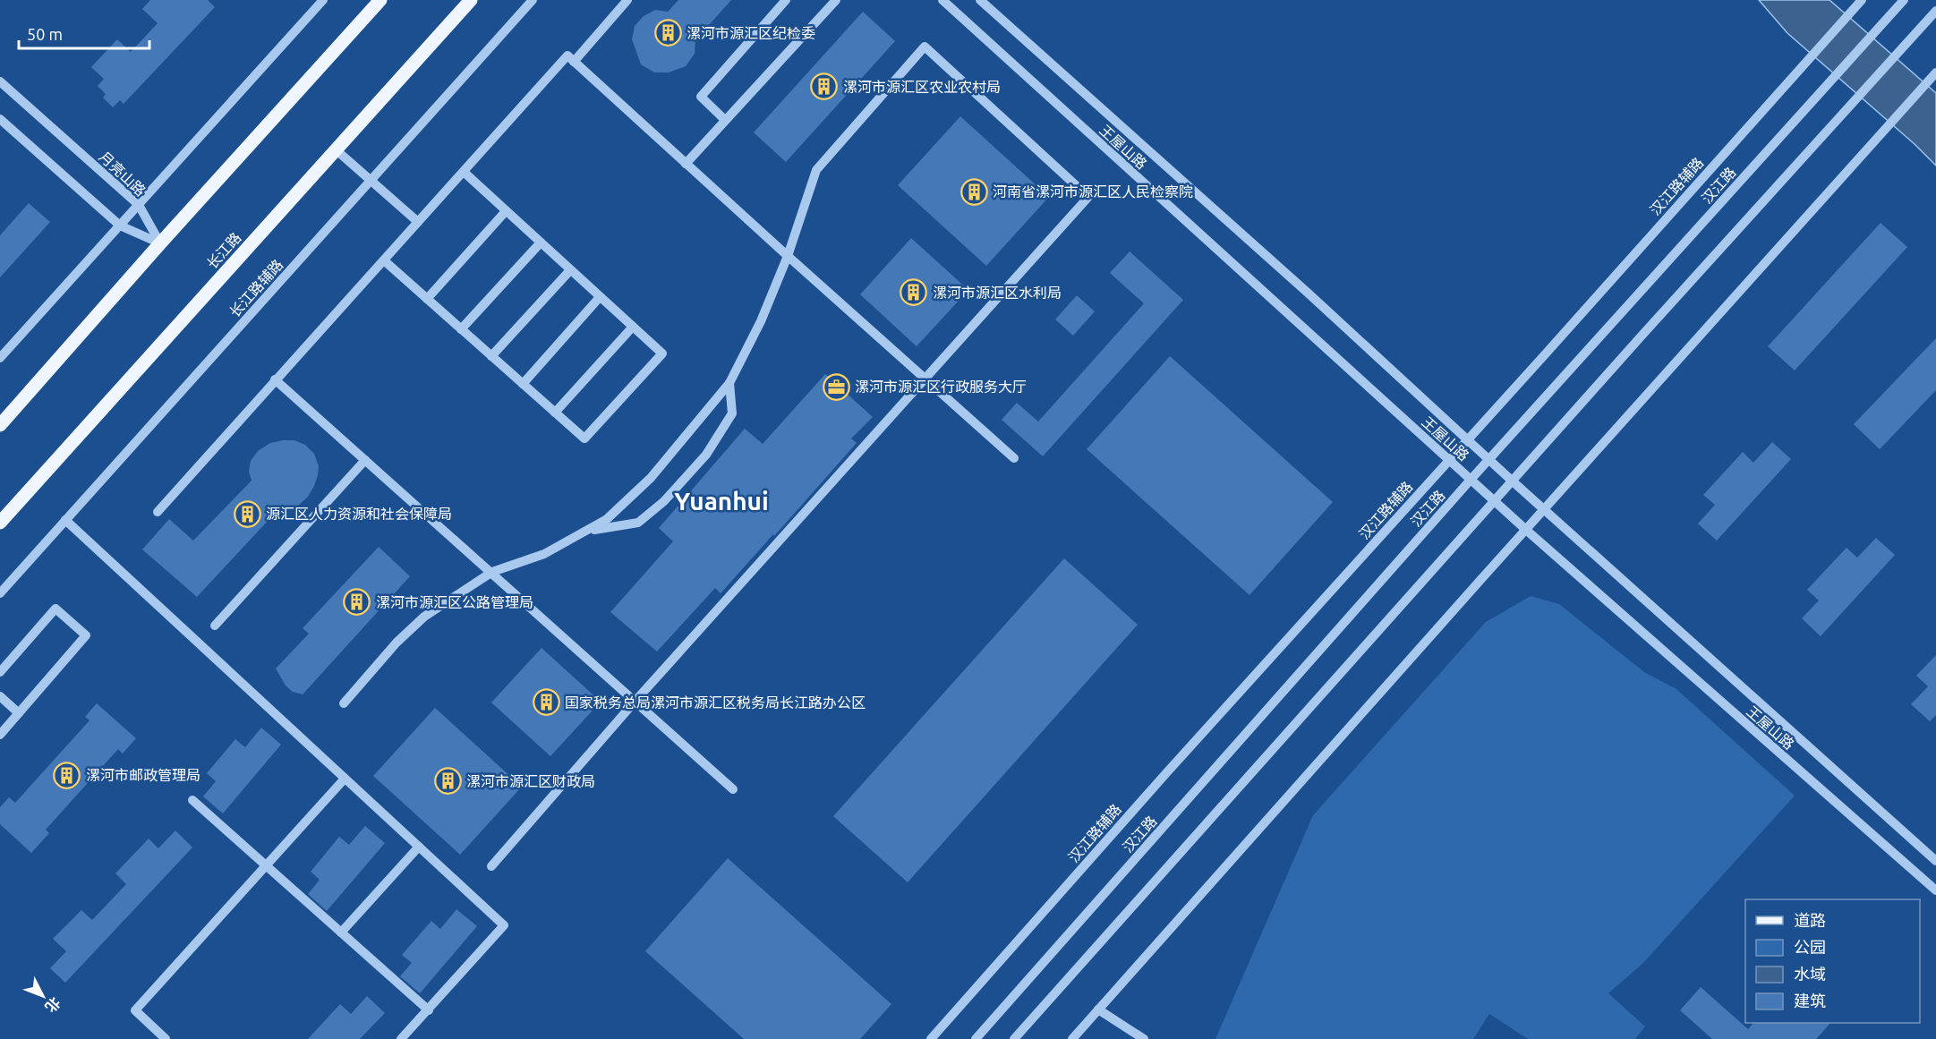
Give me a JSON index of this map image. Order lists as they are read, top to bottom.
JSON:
{
  "streets": {
    "main road": ["长江路"],
    "street": [
      "王屋山路",
      "月亮山路",
      "汉江路",
      "汉江路辅路",
      "长江路辅路"
    ]
  },
  "crossings": [
    ["王屋山路", "汉江路"],
    ["王屋山路", "汉江路辅路"]
  ],
  "districts": ["Yuanhui"],
  "places": {
    "building": [
      "漯河市源汇区纪检委",
      "漯河市源汇区农业农村局",
      "河南省漯河市源汇区人民检察院",
      "漯河市源汇区水利局",
      "源汇区人力资源和社会保障局",
      "漯河市源汇区公路管理局",
      "国家税务总局漯河市源汇区税务局长江路办公区",
      "漯河市邮政管理局",
      "漯河市源汇区财政局"
    ],
    "office": ["漯河市源汇区行政服务大厅"]
  },
  "legend": [
    "道路",
    "公园",
    "水域",
    "建筑"
  ],
  "scale_bar": "50 m",
  "north": "bottom right"
}
